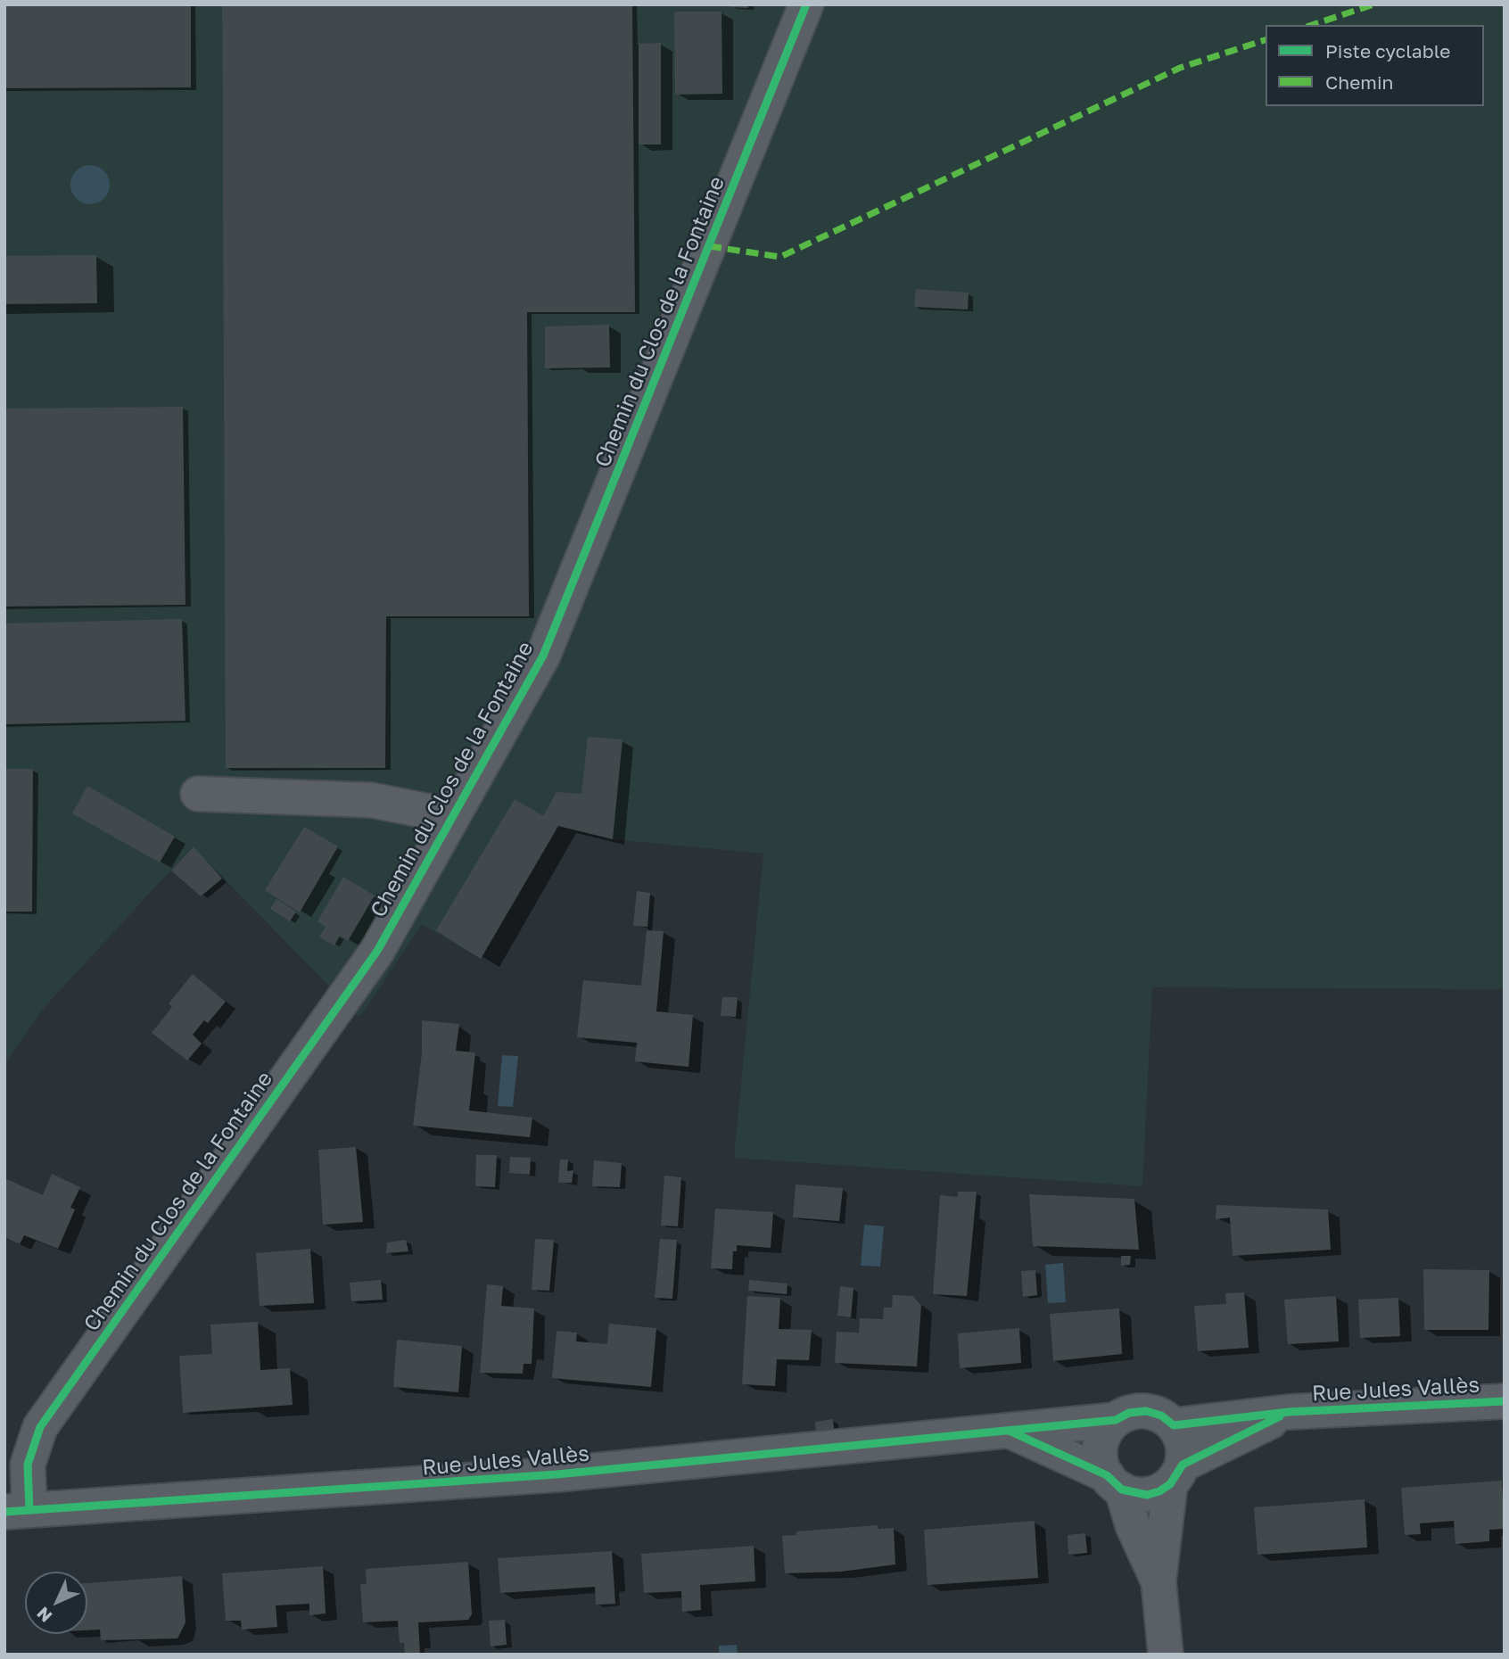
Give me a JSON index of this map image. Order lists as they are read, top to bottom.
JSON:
{
  "streets": {
    "street": ["Chemin du Clos de la Fontaine", "Rue Jules Vallès"]
  },
  "crossings": [
    ["Chemin du Clos de la Fontaine", "Rue Jules Vallès"]
  ],
  "legend": ["Piste cyclable", "Chemin"],
  "north": "bottom left"
}
